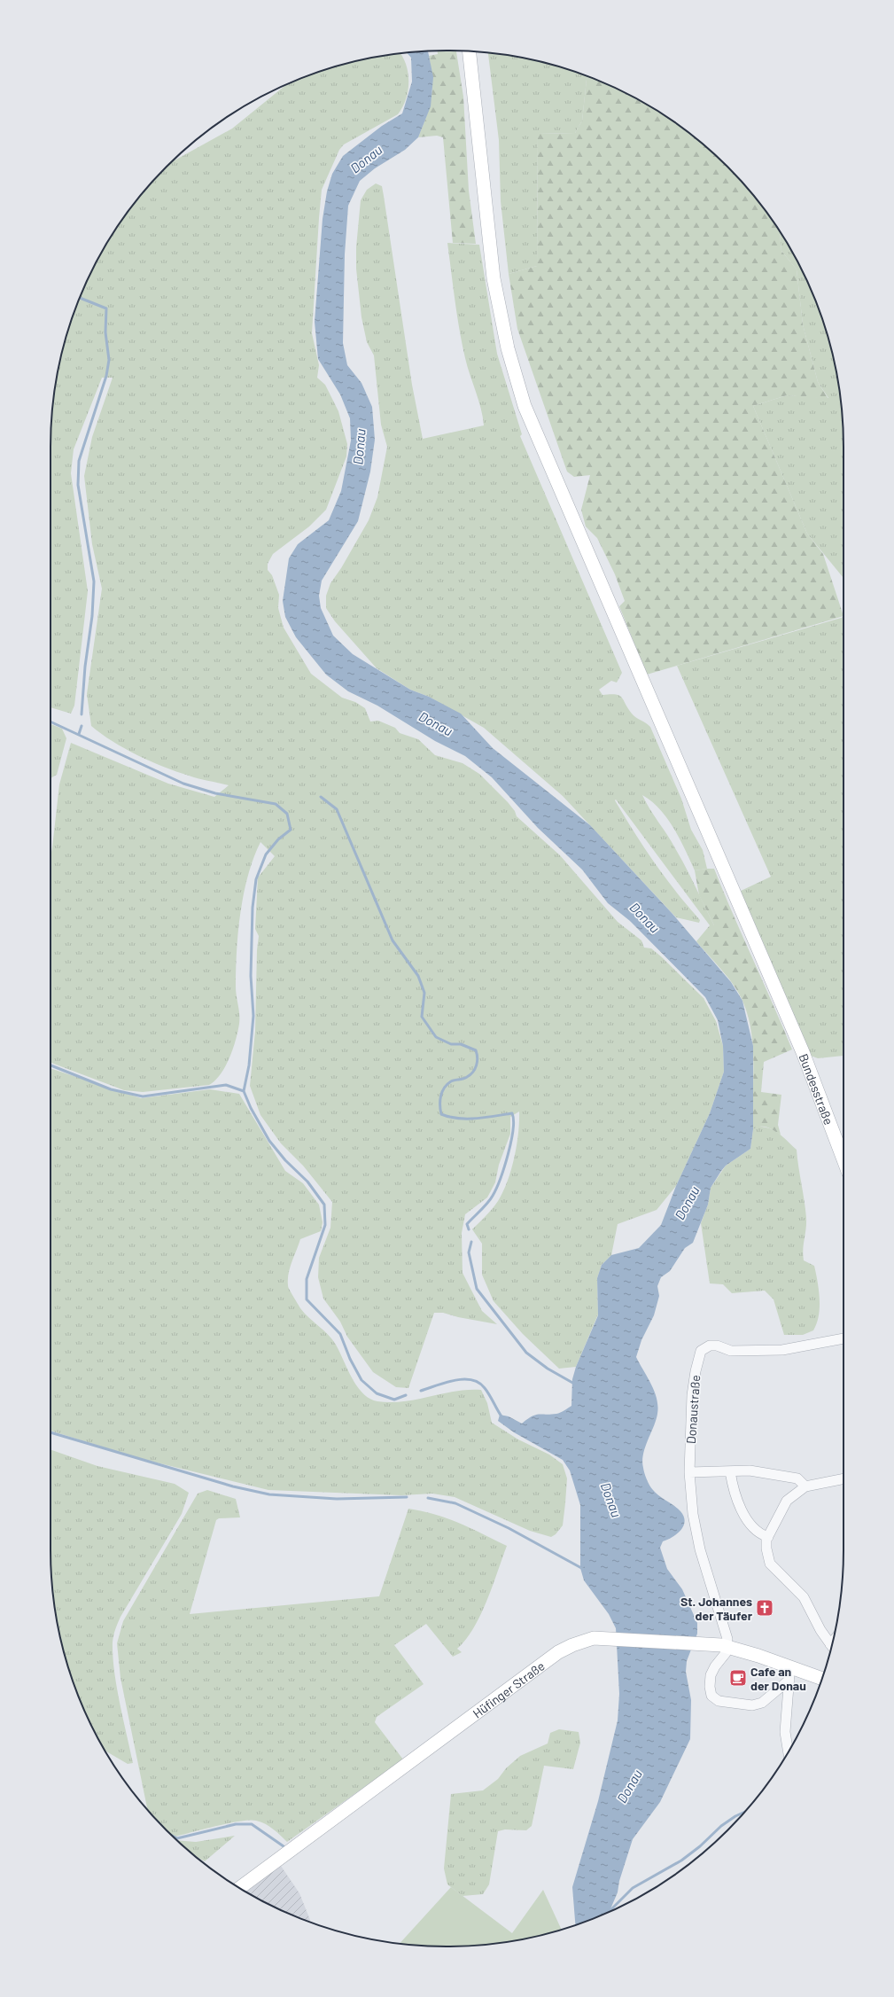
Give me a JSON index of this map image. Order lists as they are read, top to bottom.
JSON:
{
  "streets": {
    "main road": ["Bundesstraße", "Hüfinger Straße"],
    "street": ["Donaustraße"]
  },
  "crossings": [
    ["Donaustraße", "Hüfinger Straße"]
  ],
  "water": ["Donau"],
  "places": {
    "church": ["St. Johannes der Täufer"],
    "cafe": ["Cafe an der Donau"]
  }
}
